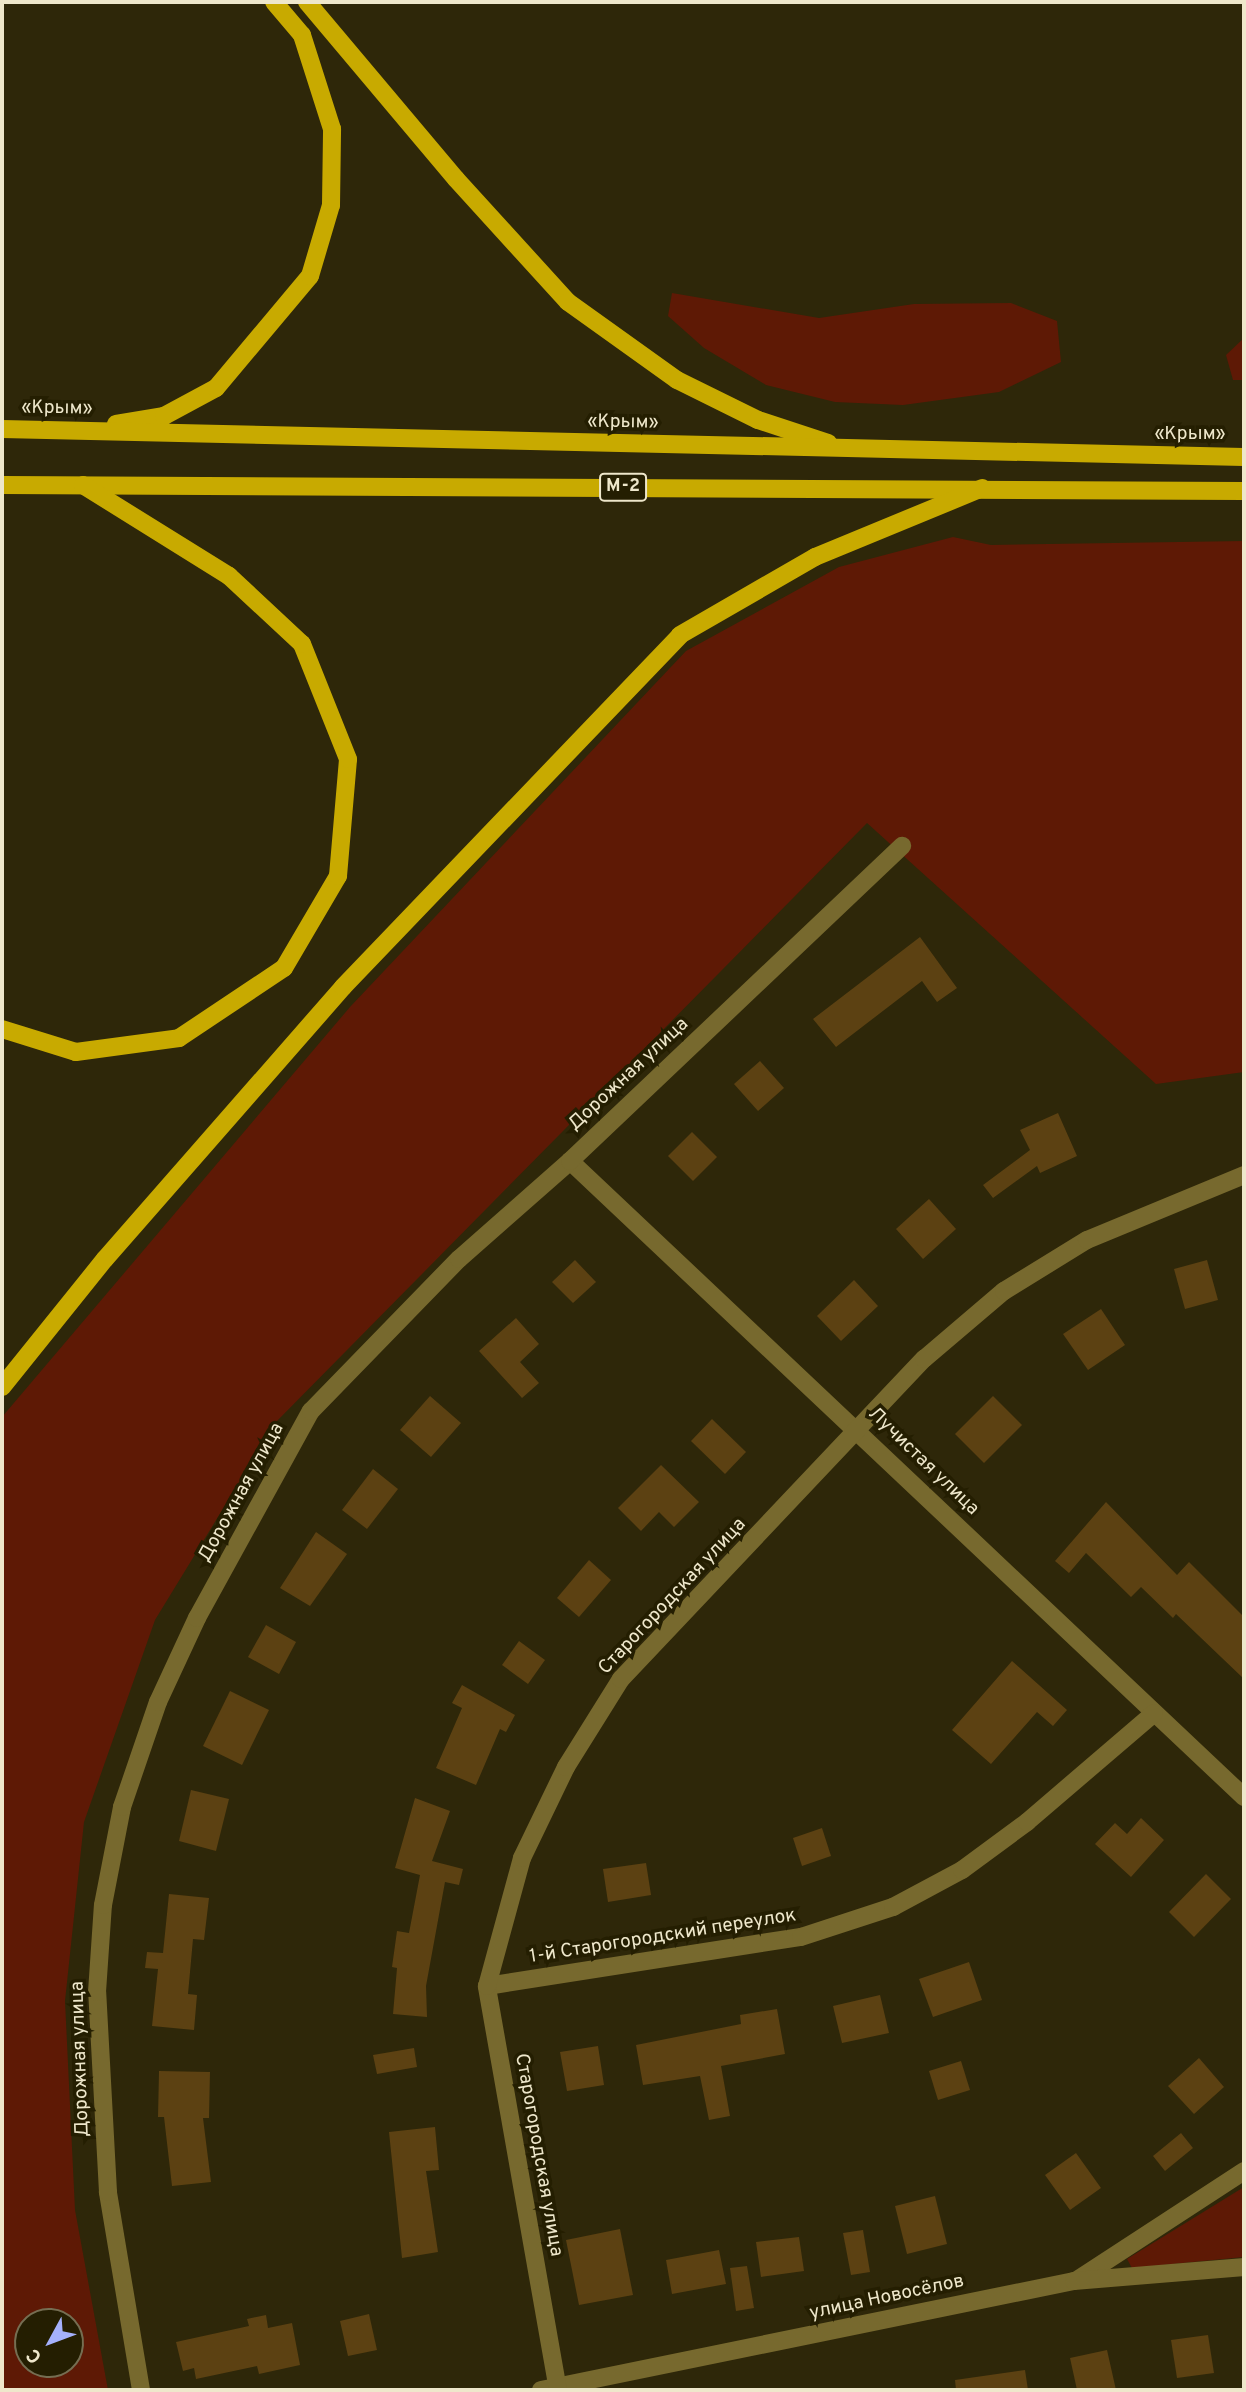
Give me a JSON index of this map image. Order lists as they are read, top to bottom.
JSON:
{
  "streets": {
    "main road": ["«Крым»", "М-2"],
    "street": [
      "Дорожная улица",
      "Лучистая улица",
      "Старогородская улица",
      "1-й Старогородский переулок",
      "улица Новосёлов"
    ]
  },
  "crossings": [
    ["Дорожная улица", "Лучистая улица"],
    ["Лучистая улица", "Старогородская улица"],
    ["Лучистая улица", "1-й Старогородский переулок"],
    ["Старогородская улица", "1-й Старогородский переулок"],
    ["Старогородская улица", "улица Новосёлов"]
  ],
  "north": "bottom left"
}
